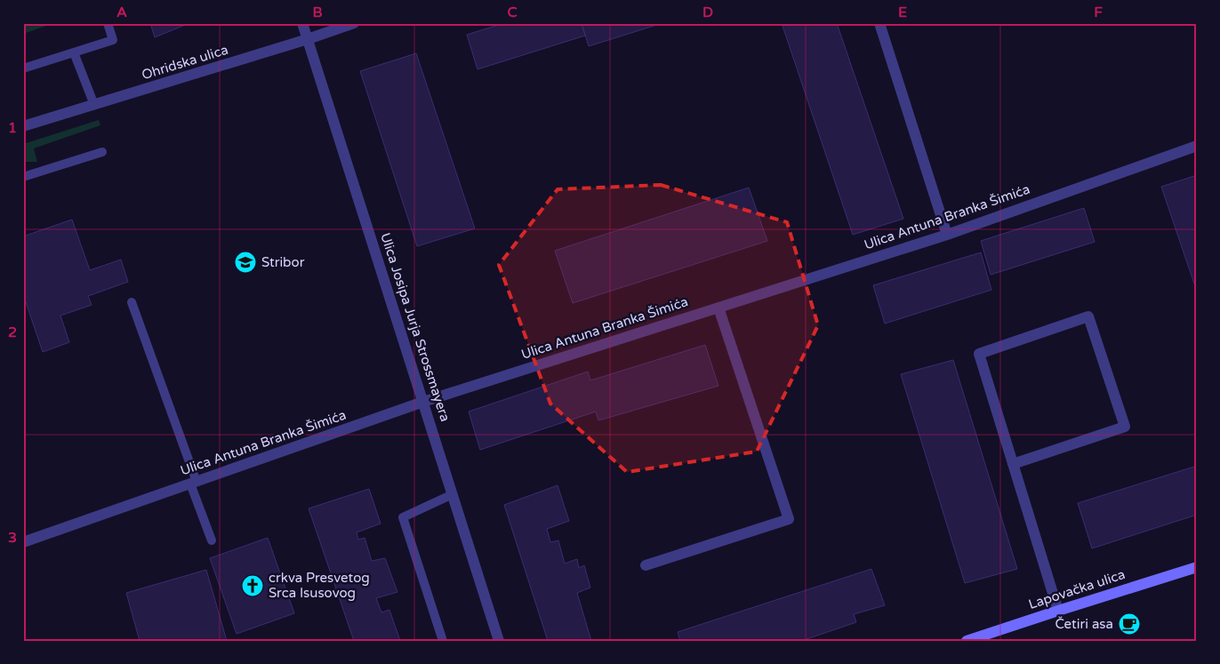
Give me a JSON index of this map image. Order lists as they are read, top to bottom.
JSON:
{
  "streets": {
    "main road": ["Lapovačka ulica"],
    "street": ["Ohridska ulica", "Ulica Antuna Branka Šimića", "Ulica Josipa Jurja Strossmayera"]
  },
  "crossings": [
    ["Ohridska ulica", "Ulica Josipa Jurja Strossmayera"],
    ["Ulica Antuna Branka Šimića", "Ulica Josipa Jurja Strossmayera"]
  ],
  "places": {
    "school or university": ["Stribor"],
    "church": ["crkva Presvetog Srca Isusovog"],
    "cafe": ["Četiri asa"]
  },
  "grid": {
    "columns": [
      "A",
      "B",
      "C",
      "D",
      "E",
      "F"
    ],
    "rows": ["1", "2", "3"]
  }
}
